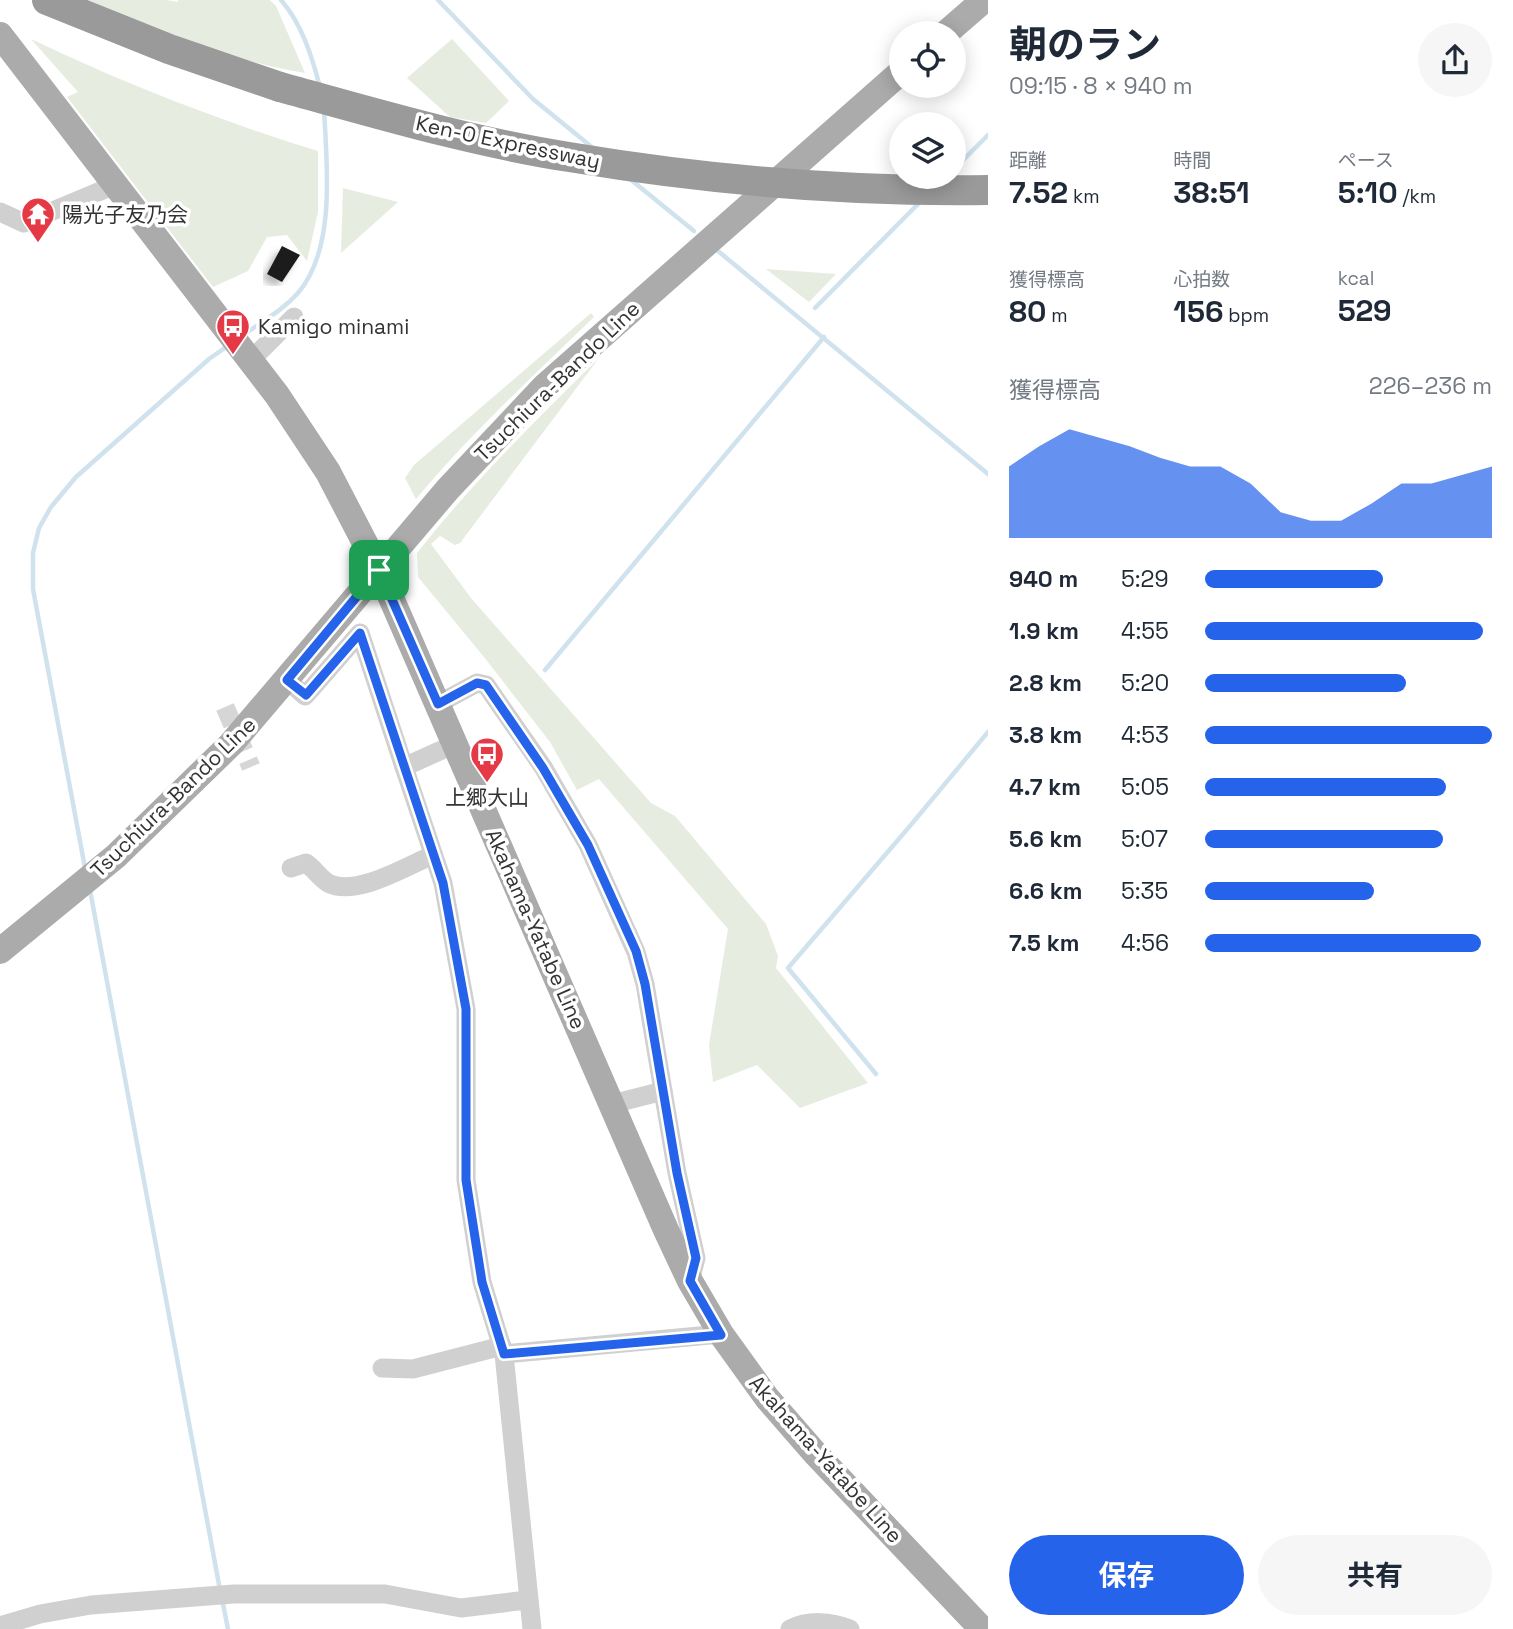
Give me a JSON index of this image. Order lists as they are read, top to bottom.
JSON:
{
  "streets": {
    "highway": ["Ken-O Expressway"],
    "main road": ["Tsuchiura-Bando Line", "Akahama-Yatabe Line"]
  },
  "crossings": [
    ["Tsuchiura-Bando Line", "Akahama-Yatabe Line"]
  ],
  "places": {
    "temple": ["陽光子友乃会"],
    "bus stop": ["Kamigo minami", "上郷大山"]
  },
  "page": {
    "heading": ["朝のラン", "09:15 · 8 × 940 m"],
    "stats": [
      ["距離", "7.52 km"],
      ["時間", "38:51"],
      ["ペース", "5:10 /km"],
      ["獲得標高", "80 m"],
      ["心拍数", "156 bpm"],
      ["kcal", "529"]
    ],
    "chart": ["獲得標高", "226–236 m"],
    "list": [
      {
        "name": "940 m",
        "note": "5:29"
      },
      {
        "name": "1.9 km",
        "note": "4:55"
      },
      {
        "name": "2.8 km",
        "note": "5:20"
      },
      {
        "name": "3.8 km",
        "note": "4:53"
      },
      {
        "name": "4.7 km",
        "note": "5:05"
      },
      {
        "name": "5.6 km",
        "note": "5:07"
      },
      {
        "name": "6.6 km",
        "note": "5:35"
      },
      {
        "name": "7.5 km",
        "note": "4:56"
      }
    ],
    "buttons": ["保存", "共有"]
  }
}
